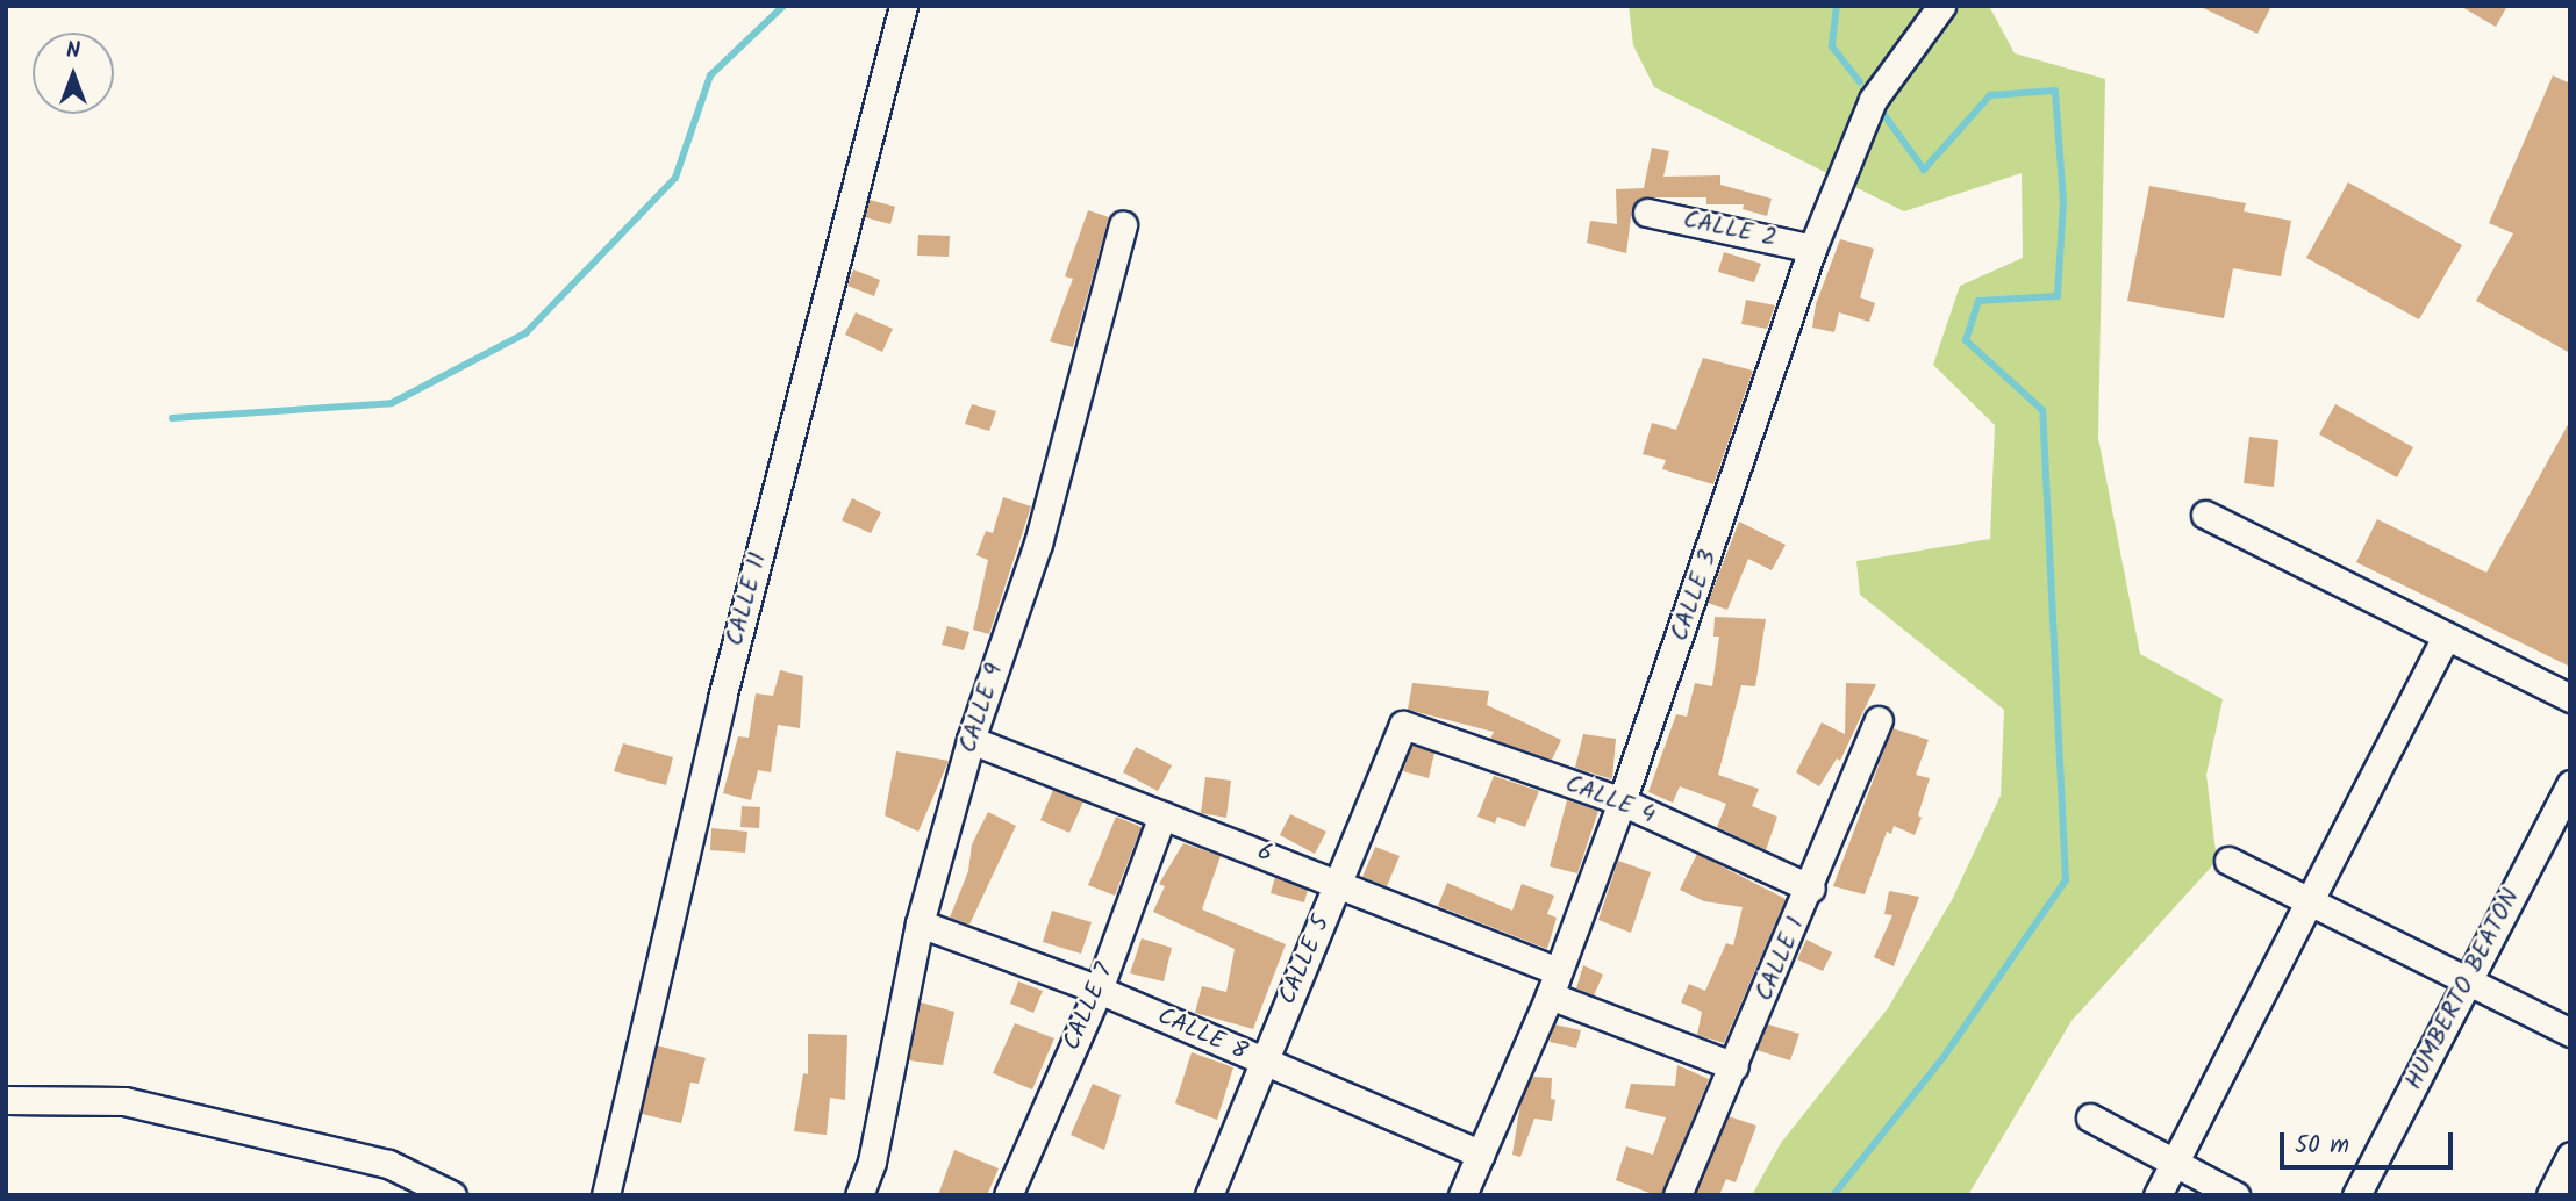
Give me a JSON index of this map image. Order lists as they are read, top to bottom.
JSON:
{
  "streets": {
    "street": [
      "CALLE 2",
      "CALLE 3",
      "CALLE 11",
      "CALLE 9",
      "CALLE 4",
      "6",
      "CALLE 1",
      "CALLE 5",
      "HUMBERTO BEATON",
      "CALLE 7",
      "CALLE 8"
    ]
  },
  "crossings": [
    ["CALLE 2", "CALLE 3"],
    ["CALLE 3", "CALLE 4"],
    ["CALLE 3", "6"],
    ["CALLE 3", "CALLE 8"],
    ["CALLE 9", "6"],
    ["CALLE 9", "CALLE 8"],
    ["CALLE 4", "CALLE 1"],
    ["CALLE 4", "CALLE 5"],
    ["6", "CALLE 1"],
    ["6", "CALLE 5"],
    ["6", "CALLE 7"],
    ["CALLE 5", "CALLE 8"],
    ["CALLE 7", "CALLE 8"]
  ],
  "scale_bar": "50 m",
  "north": "top"
}
